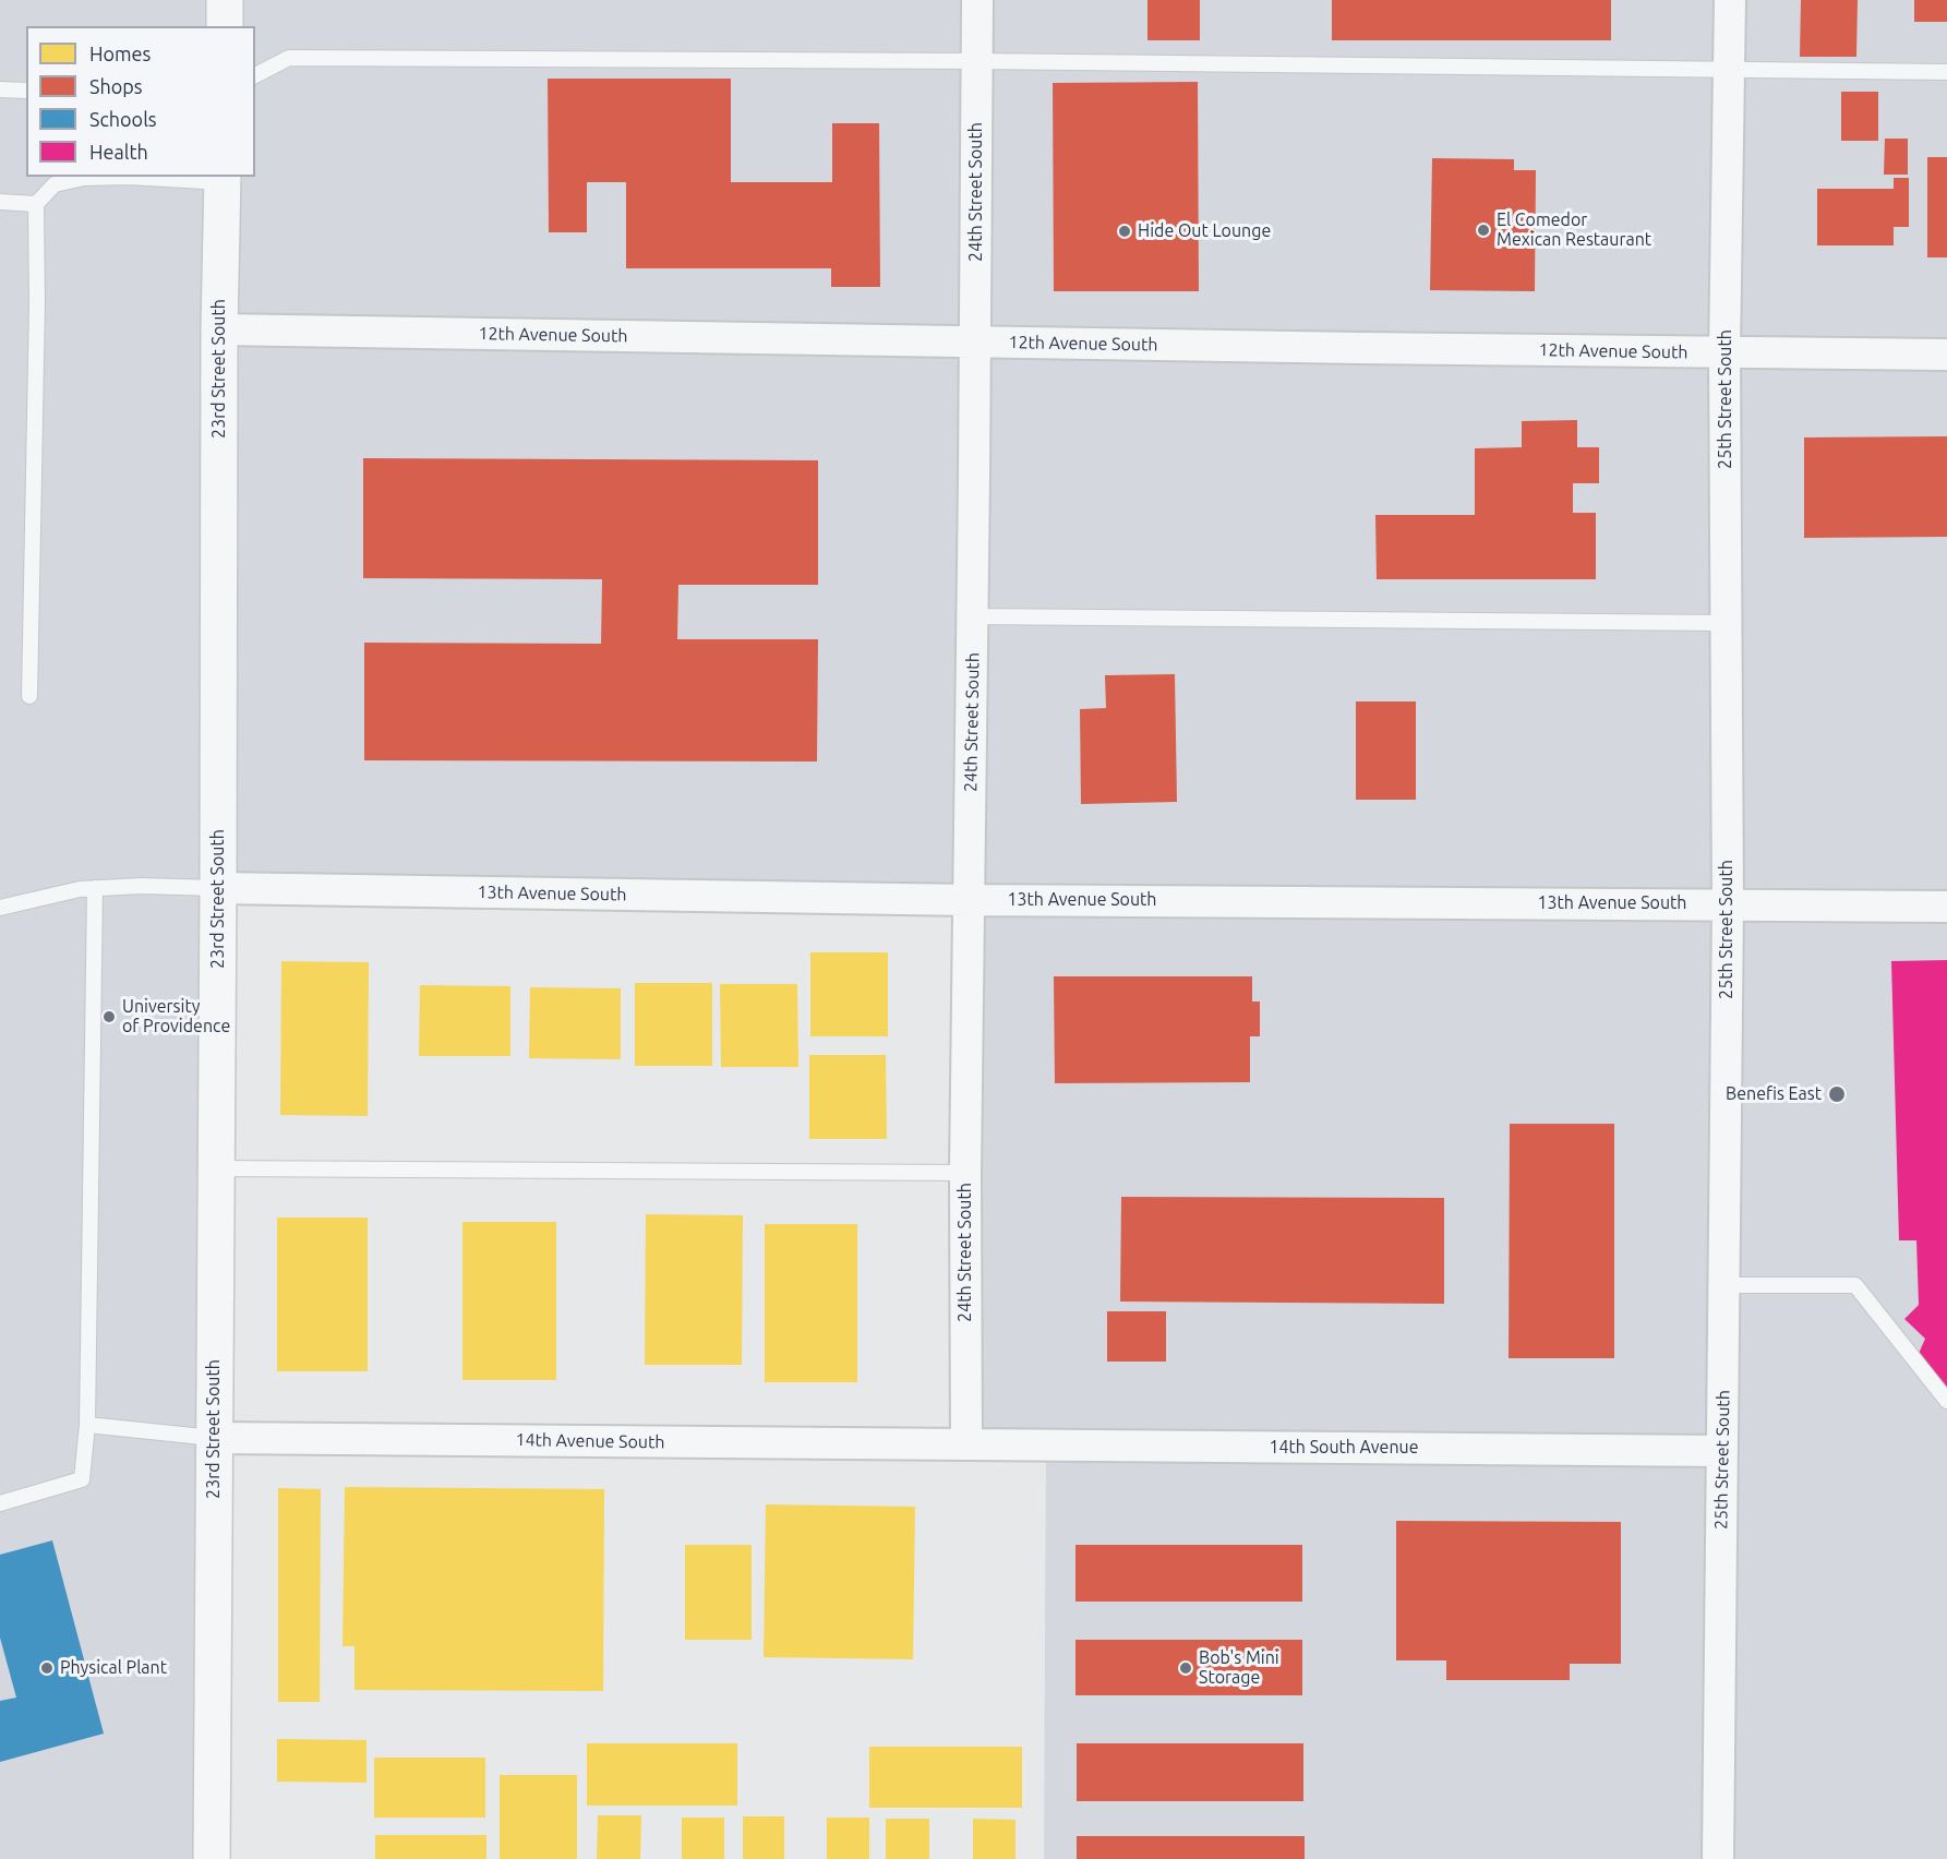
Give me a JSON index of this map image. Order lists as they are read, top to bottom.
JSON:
{
  "streets": {
    "street": [
      "24th Street South",
      "12th Avenue South",
      "23rd Street South",
      "25th Street South",
      "13th Avenue South",
      "14th Avenue South",
      "14th South Avenue"
    ]
  },
  "crossings": [
    ["24th Street South", "12th Avenue South"],
    ["24th Street South", "13th Avenue South"],
    ["24th Street South", "14th Avenue South"],
    ["24th Street South", "14th South Avenue"],
    ["12th Avenue South", "23rd Street South"],
    ["12th Avenue South", "25th Street South"],
    ["23rd Street South", "13th Avenue South"],
    ["23rd Street South", "14th Avenue South"],
    ["25th Street South", "13th Avenue South"],
    ["25th Street South", "14th South Avenue"],
    ["14th Avenue South", "14th South Avenue"]
  ],
  "places": [
    "El Comedor Mexican Restaurant",
    "Hide Out Lounge",
    "University of Providence",
    "Benefis East",
    "Physical Plant",
    "Bob's Mini Storage"
  ],
  "legend": [
    "Homes",
    "Shops",
    "Schools",
    "Health"
  ]
}
